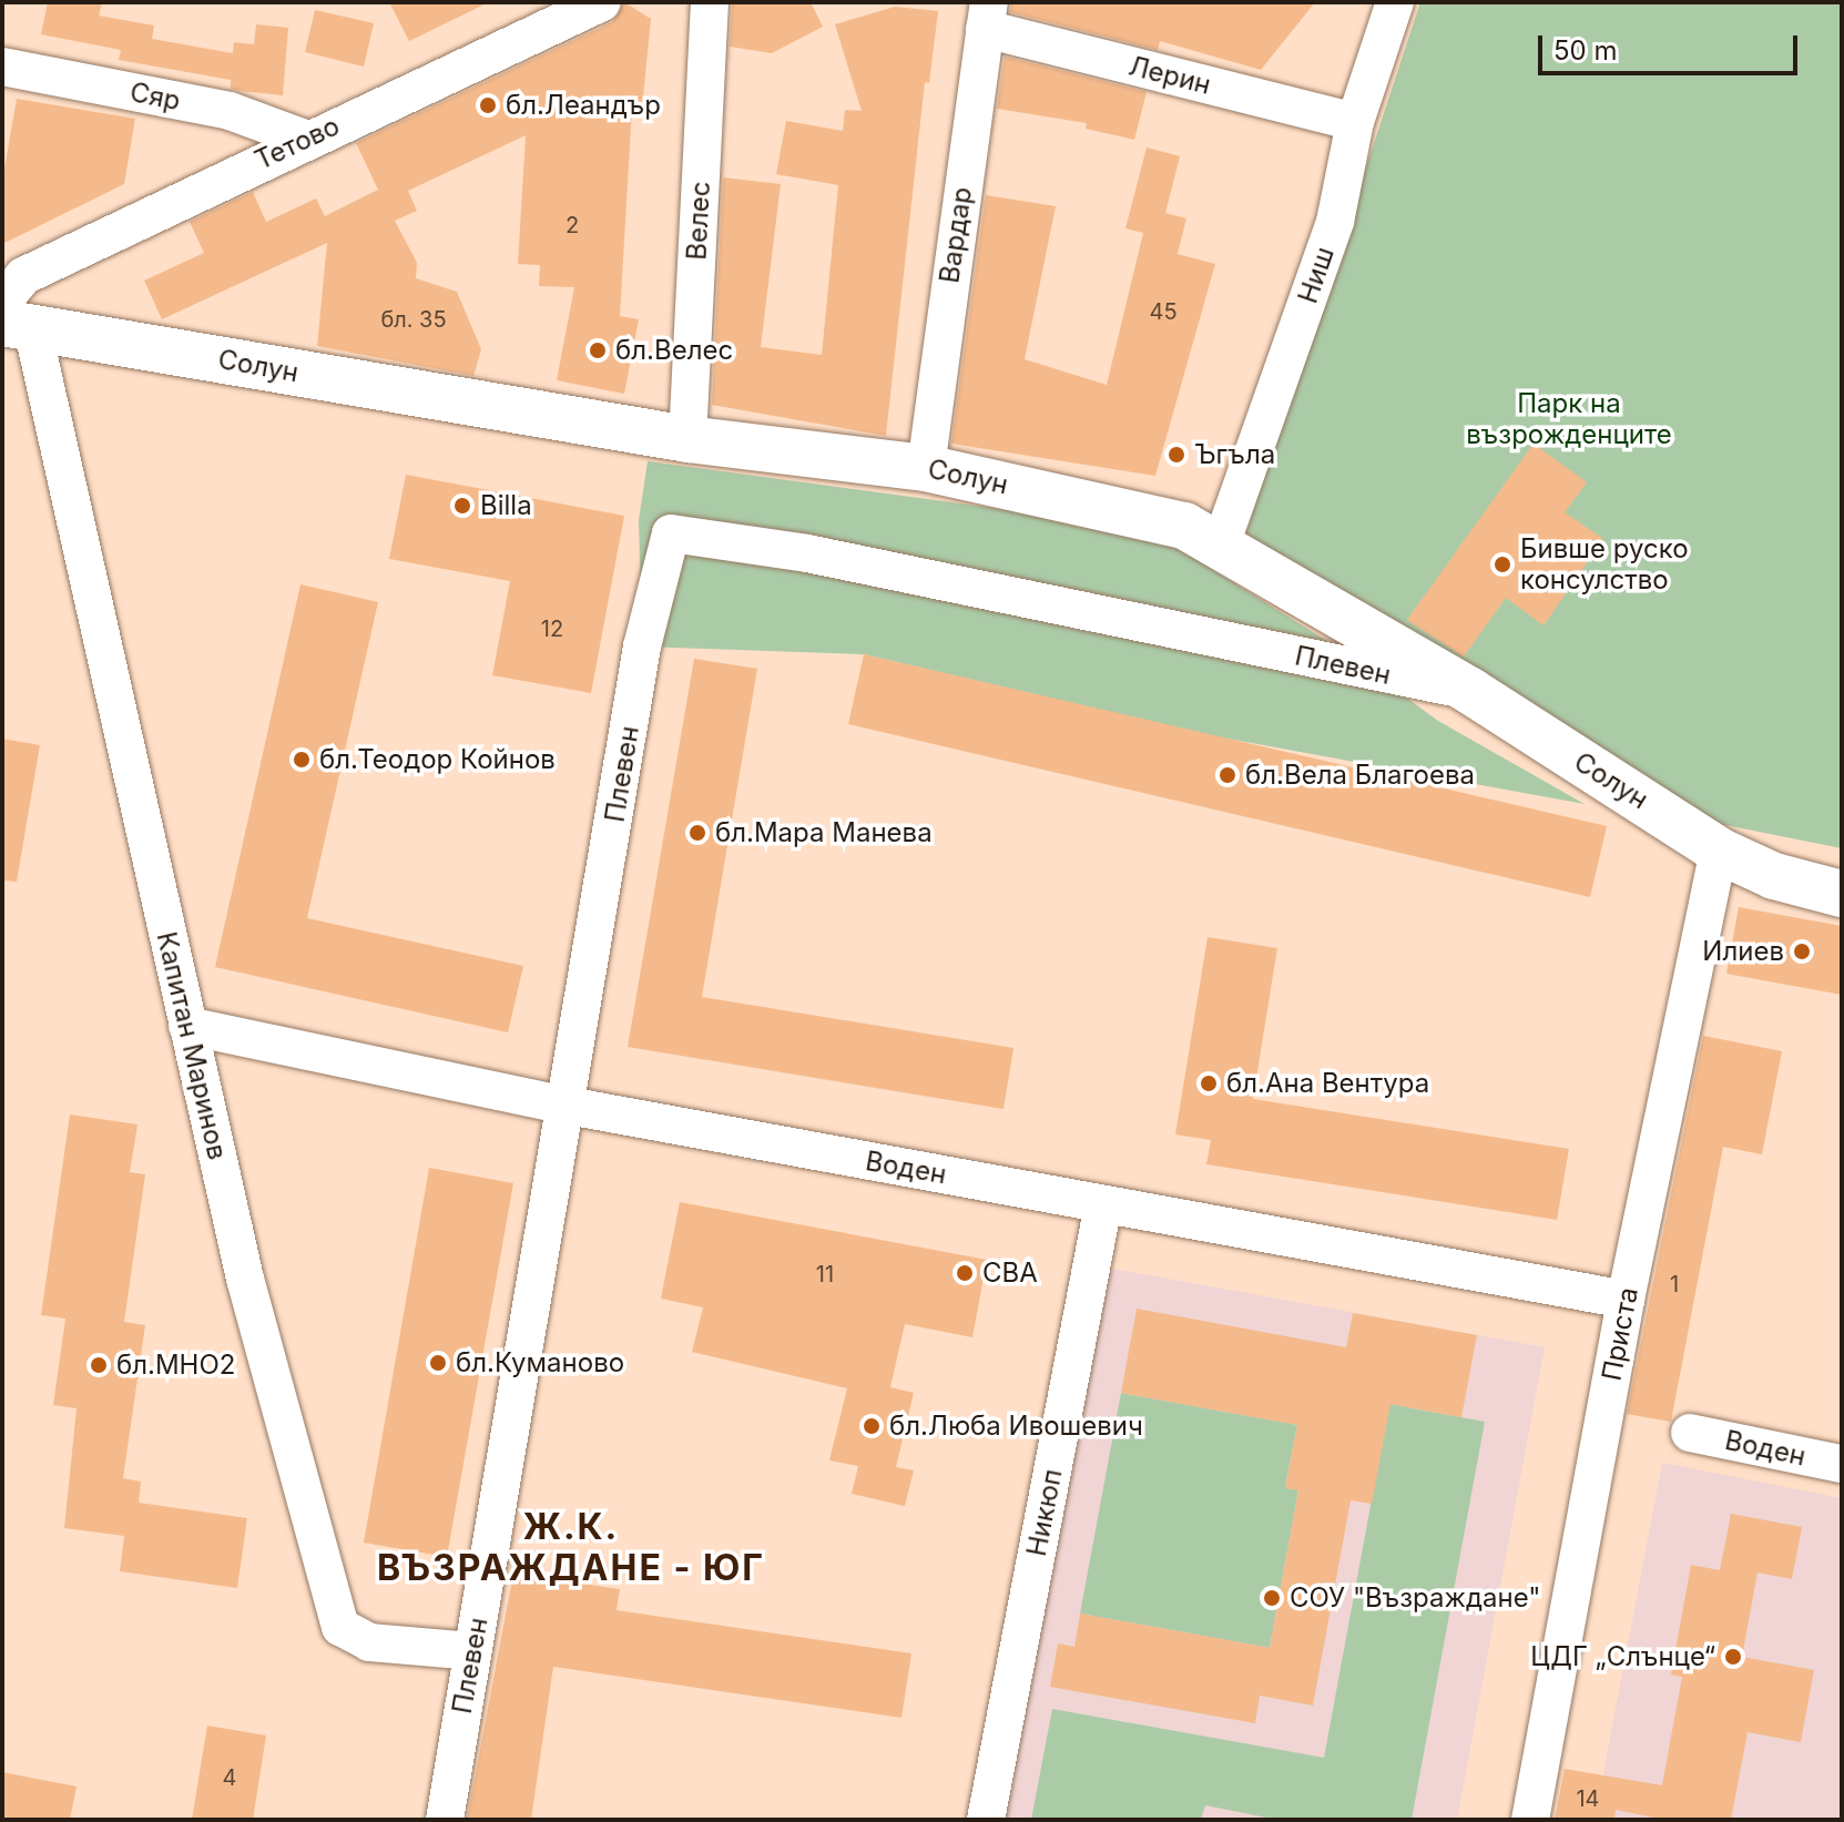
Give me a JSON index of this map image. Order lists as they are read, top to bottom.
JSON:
{
  "streets": {
    "street": [
      "Лерин",
      "Сяр",
      "Тетово",
      "Велес",
      "Вардар",
      "Ниш",
      "Солун",
      "Плевен",
      "Капитан Маринов",
      "Воден",
      "Приста",
      "Никюп"
    ]
  },
  "crossings": [
    ["Лерин", "Вардар"],
    ["Лерин", "Ниш"],
    ["Сяр", "Тетово"],
    ["Тетово", "Солун"],
    ["Тетово", "Капитан Маринов"],
    ["Велес", "Солун"],
    ["Вардар", "Солун"],
    ["Ниш", "Солун"],
    ["Солун", "Плевен"],
    ["Солун", "Капитан Маринов"],
    ["Солун", "Приста"],
    ["Плевен", "Капитан Маринов"],
    ["Плевен", "Воден"],
    ["Капитан Маринов", "Воден"],
    ["Воден", "Приста"],
    ["Воден", "Никюп"]
  ],
  "districts": ["Ж.К. ВЪЗРАЖДАНЕ - ЮГ"],
  "parks": ["Парк на възрожденците"],
  "places": [
    "бл.Леандър",
    "бл.Велес",
    "Ъгъла",
    "Billa",
    "Бивше руско консулство",
    "бл.Теодор Койнов",
    "бл.Вела Благоева",
    "бл.Мара Манева",
    "Илиев",
    "бл.Ана Вентура",
    "CBA",
    "бл.Куманово",
    "бл.МНО2",
    "бл.Люба Ивошевич",
    "СОУ \"Възраждане\"",
    "ЦДГ „Слънце“"
  ],
  "house_numbers": [
    "2",
    "45",
    "бл. 35",
    "12",
    "11",
    "1",
    "4",
    "14"
  ],
  "scale_bar": "50 m"
}
